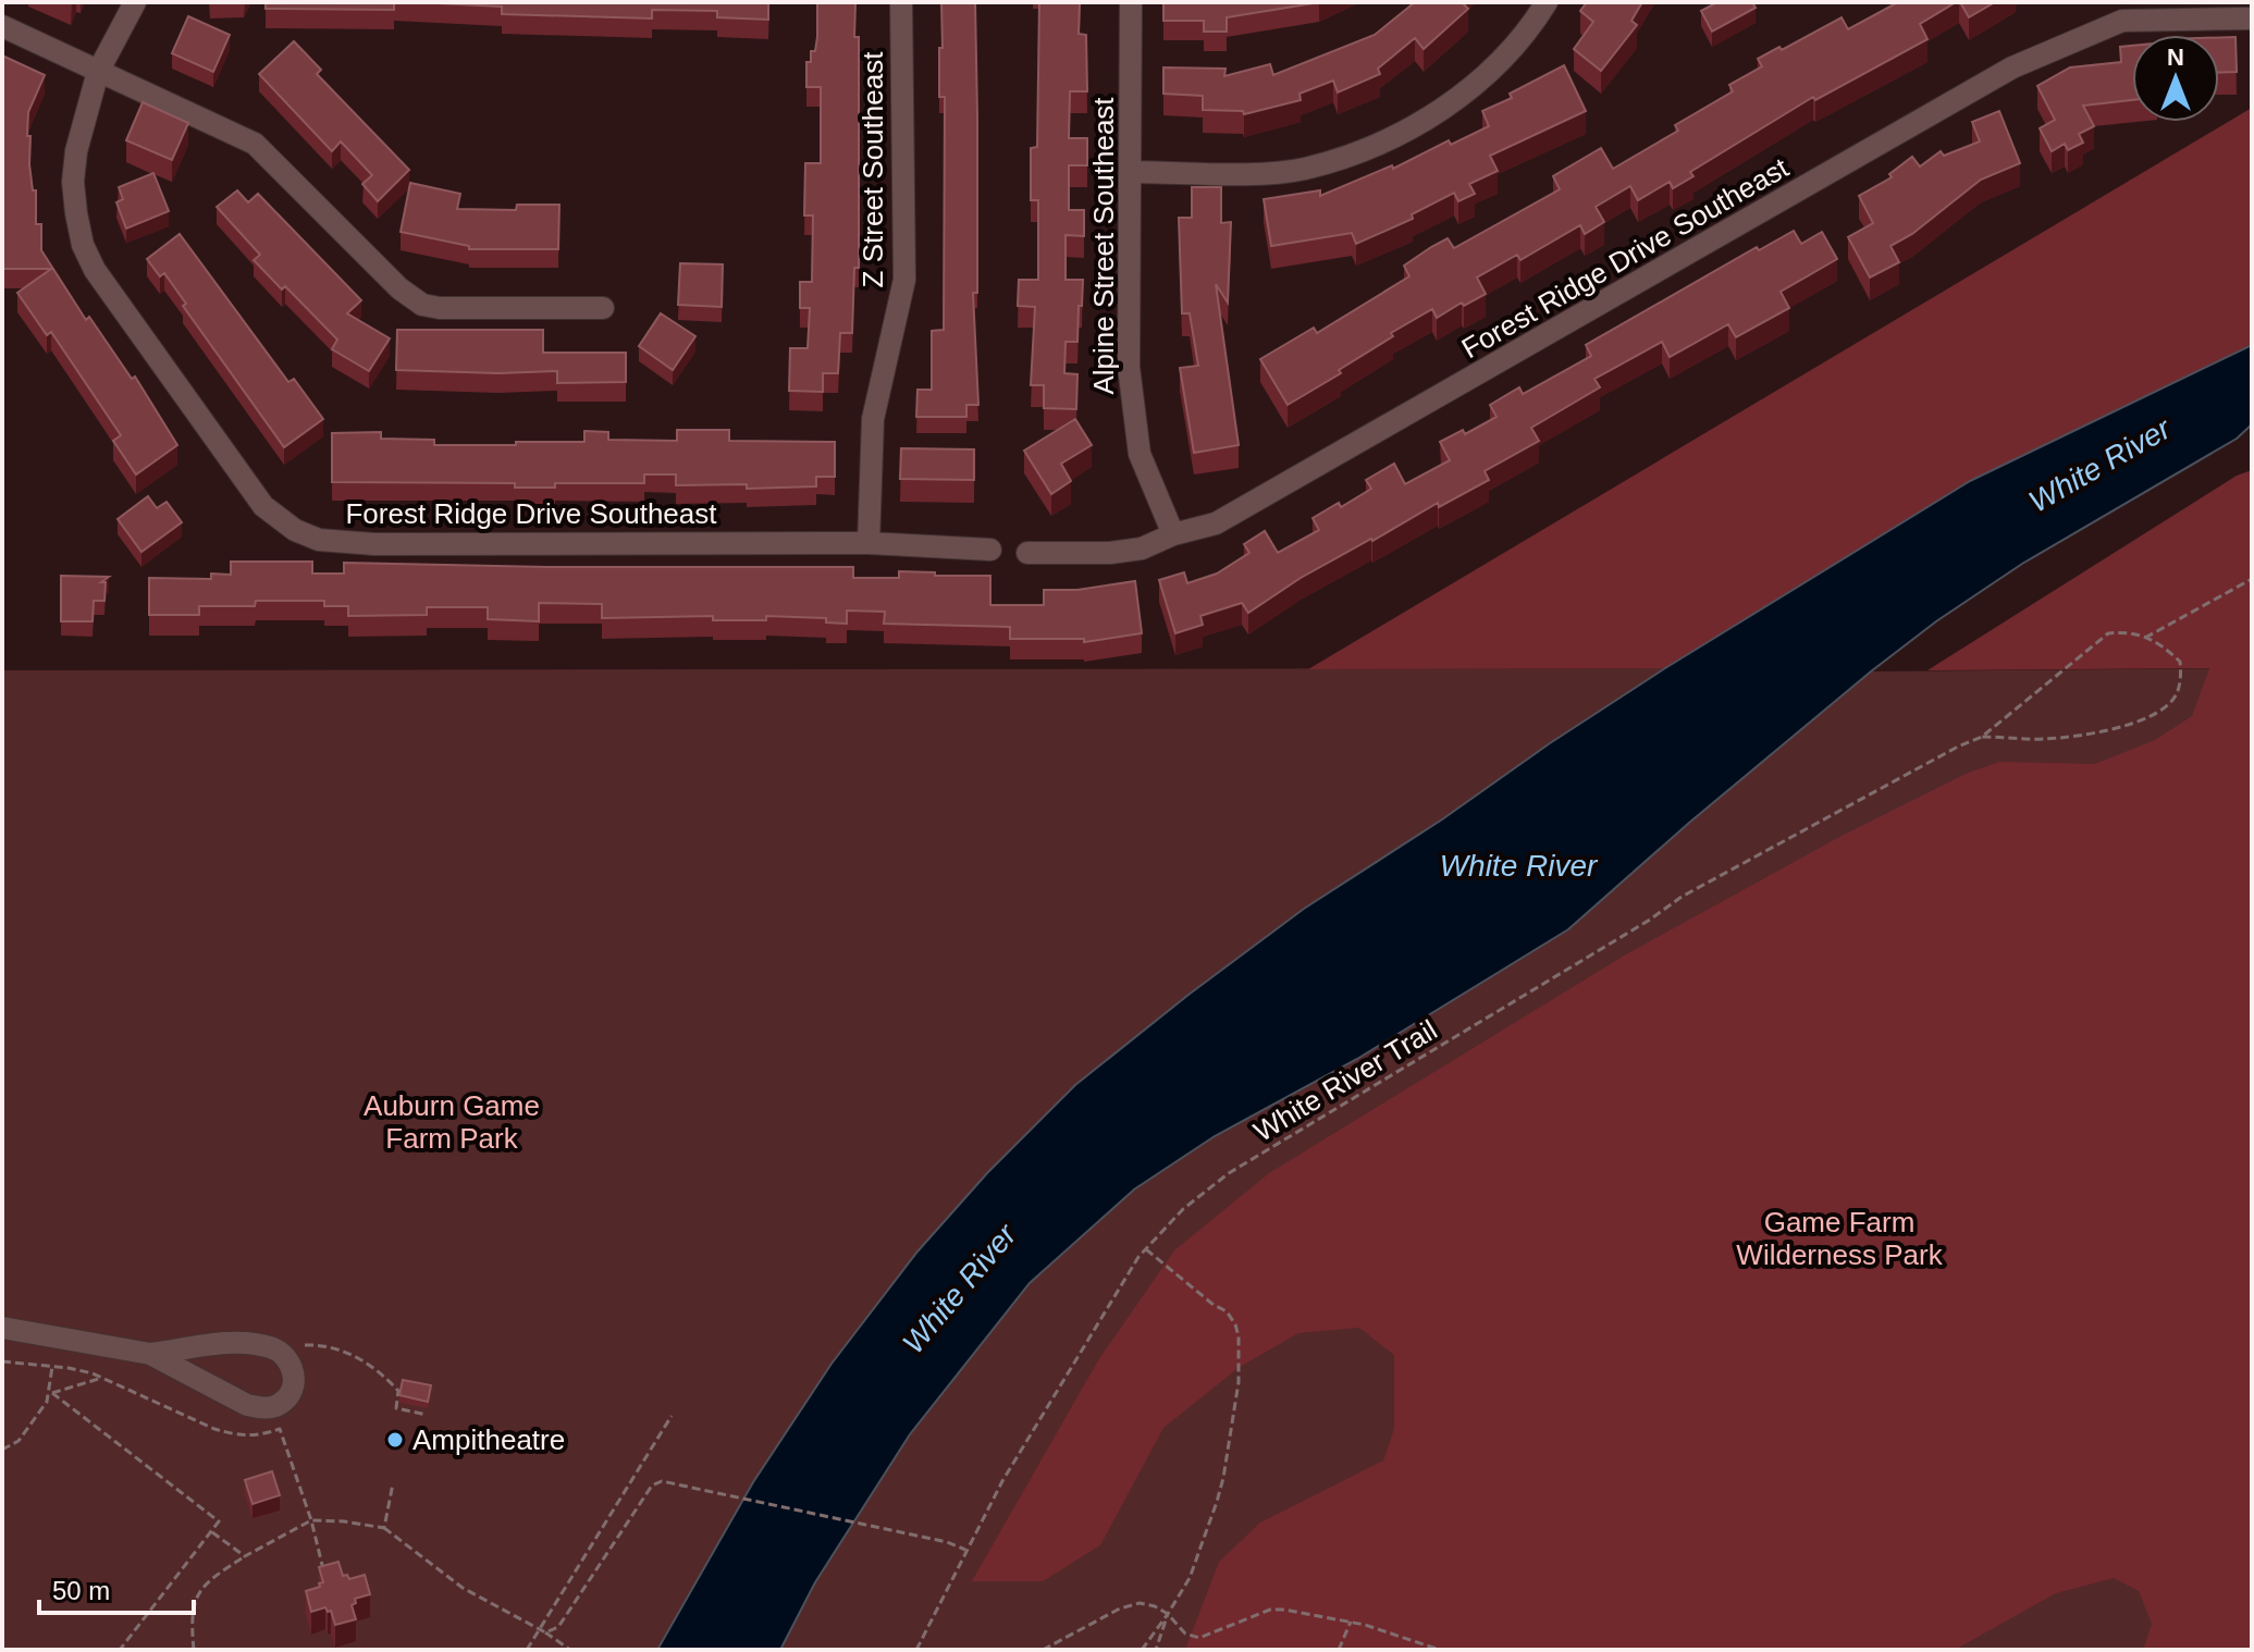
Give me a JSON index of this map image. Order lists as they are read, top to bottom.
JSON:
{
  "streets": {
    "street": ["Z Street Southeast", "Alpine Street Southeast", "Forest Ridge Drive Southeast"],
    "path": ["White River Trail"]
  },
  "crossings": [
    ["Z Street Southeast", "Forest Ridge Drive Southeast"],
    ["Alpine Street Southeast", "Forest Ridge Drive Southeast"]
  ],
  "water": ["White River"],
  "parks": ["Auburn Game Farm Park", "Game Farm Wilderness Park"],
  "places": ["Ampitheatre"],
  "scale_bar": "50 m",
  "north": "top"
}
